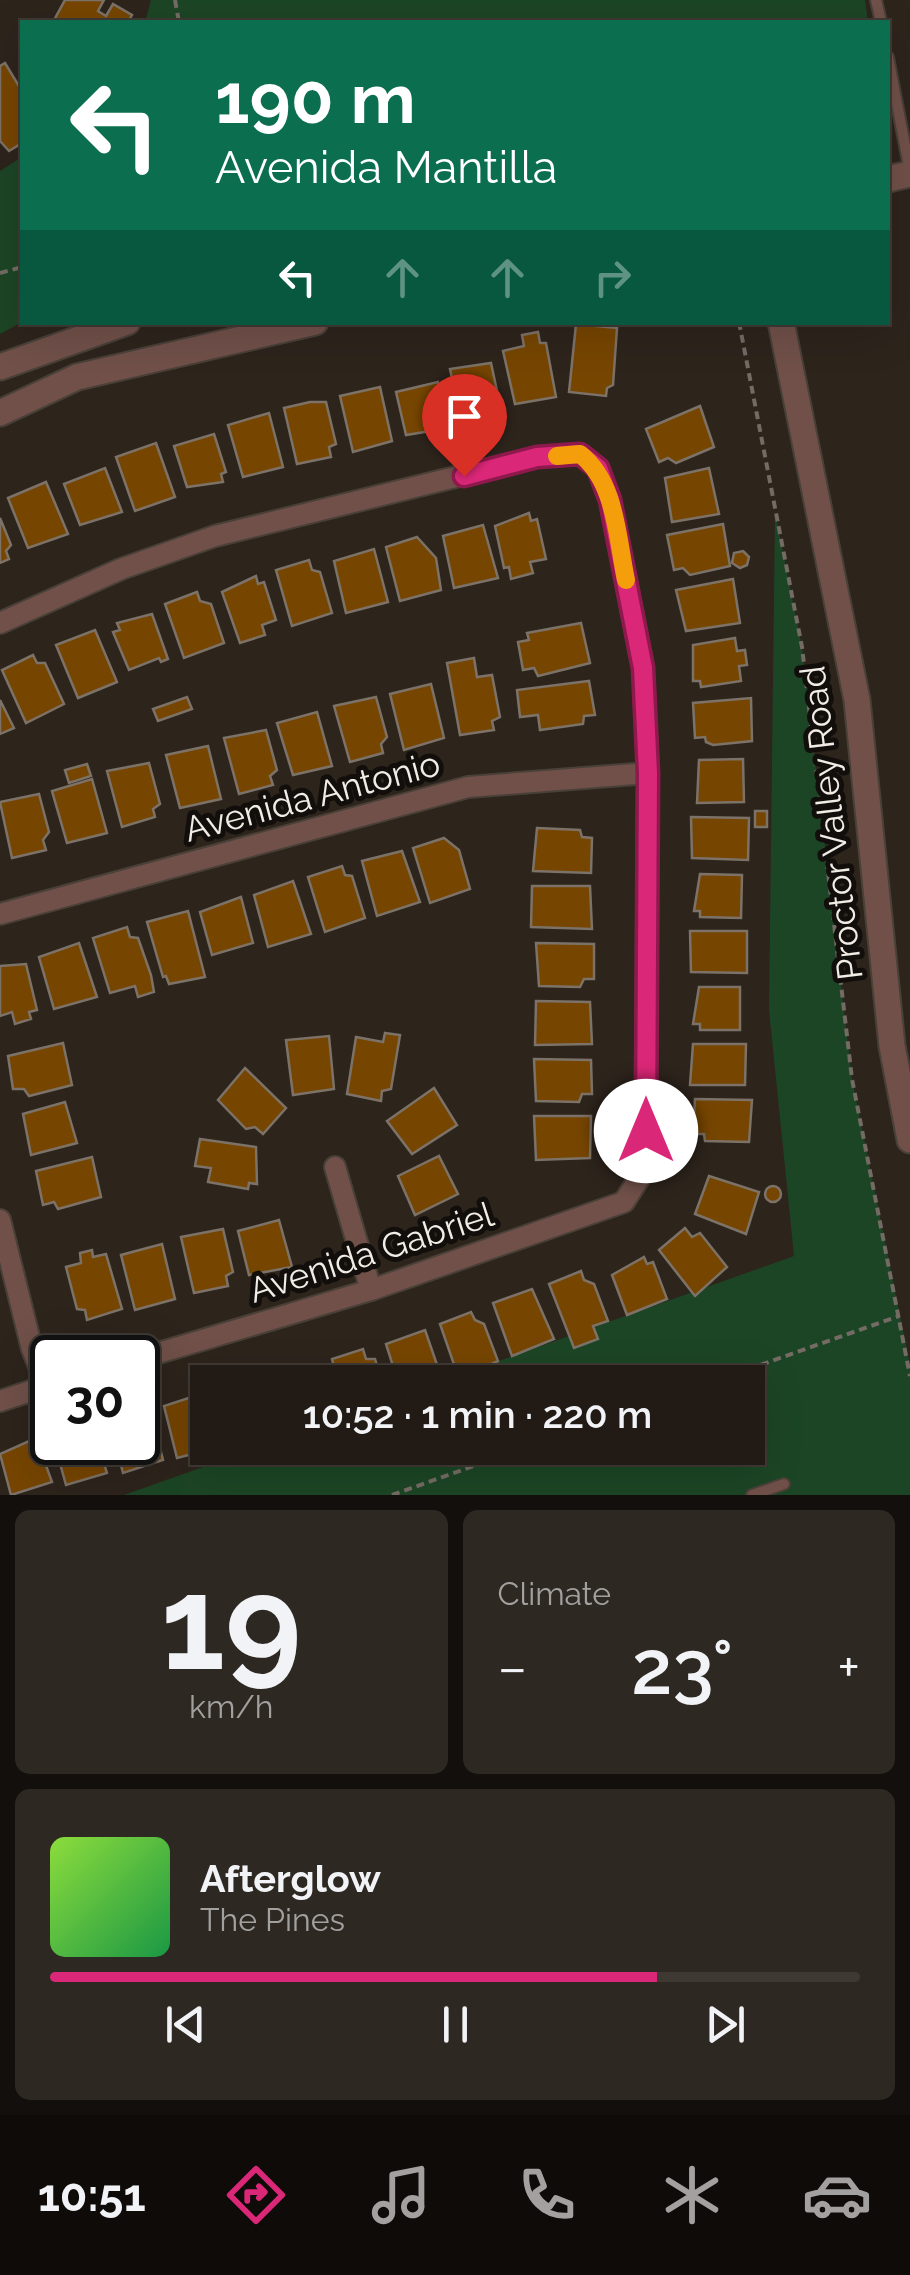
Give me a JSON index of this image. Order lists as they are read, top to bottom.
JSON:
{
  "streets": {
    "street": ["Avenida Antonio", "Proctor Valley Road", "Avenida Gabriel"]
  },
  "crossings": [
    ["Avenida Antonio", "Avenida Gabriel"]
  ],
  "page": {
    "turn": ["190 m", "Avenida Mantilla"],
    "limit": "30",
    "trip": "10:52 · 1 min · 220 m",
    "tile": [
      ["19", "km/h"],
      "Climate"
    ],
    "heat": ["−", "23°", "+"],
    "song": ["Afterglow", "The Pines"],
    "tabs": "10:51"
  }
}
